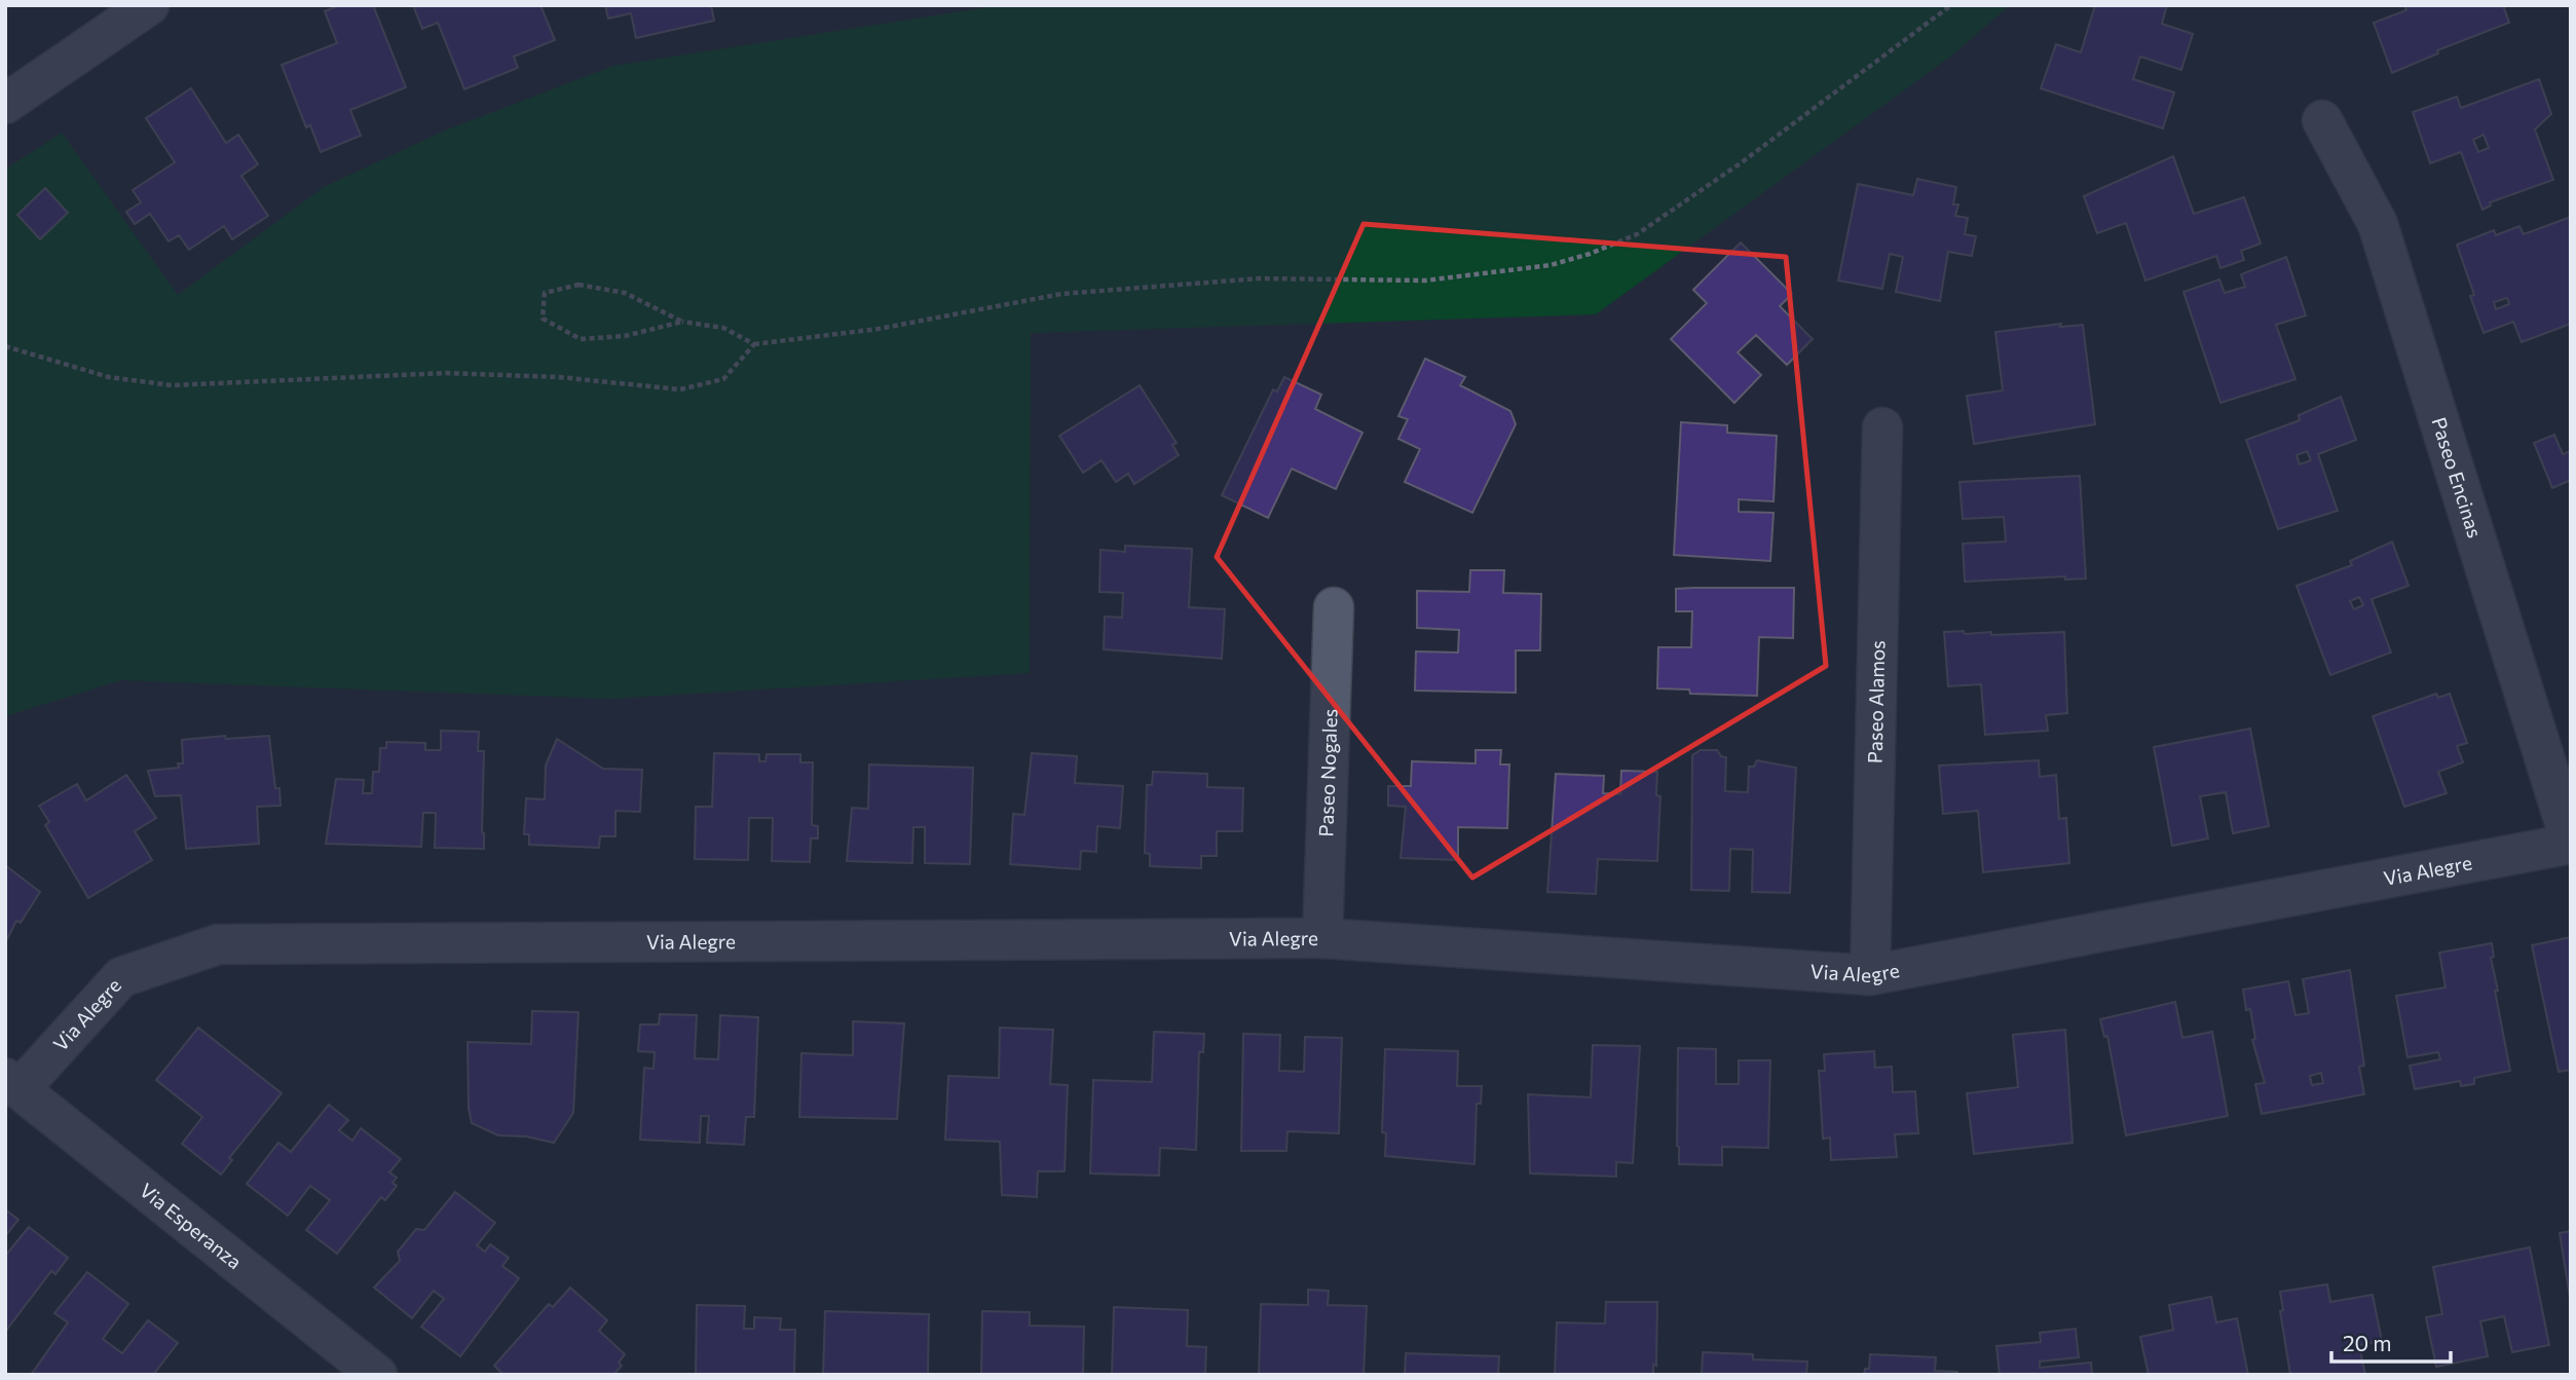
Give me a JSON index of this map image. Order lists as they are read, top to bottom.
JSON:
{
  "streets": {
    "street": [
      "Paseo Encinas",
      "Paseo Alamos",
      "Paseo Nogales",
      "Via Alegre",
      "Via Esperanza"
    ]
  },
  "crossings": [
    ["Paseo Encinas", "Via Alegre"],
    ["Paseo Alamos", "Via Alegre"],
    ["Paseo Nogales", "Via Alegre"],
    ["Via Alegre", "Via Esperanza"]
  ],
  "scale_bar": "20 m"
}
